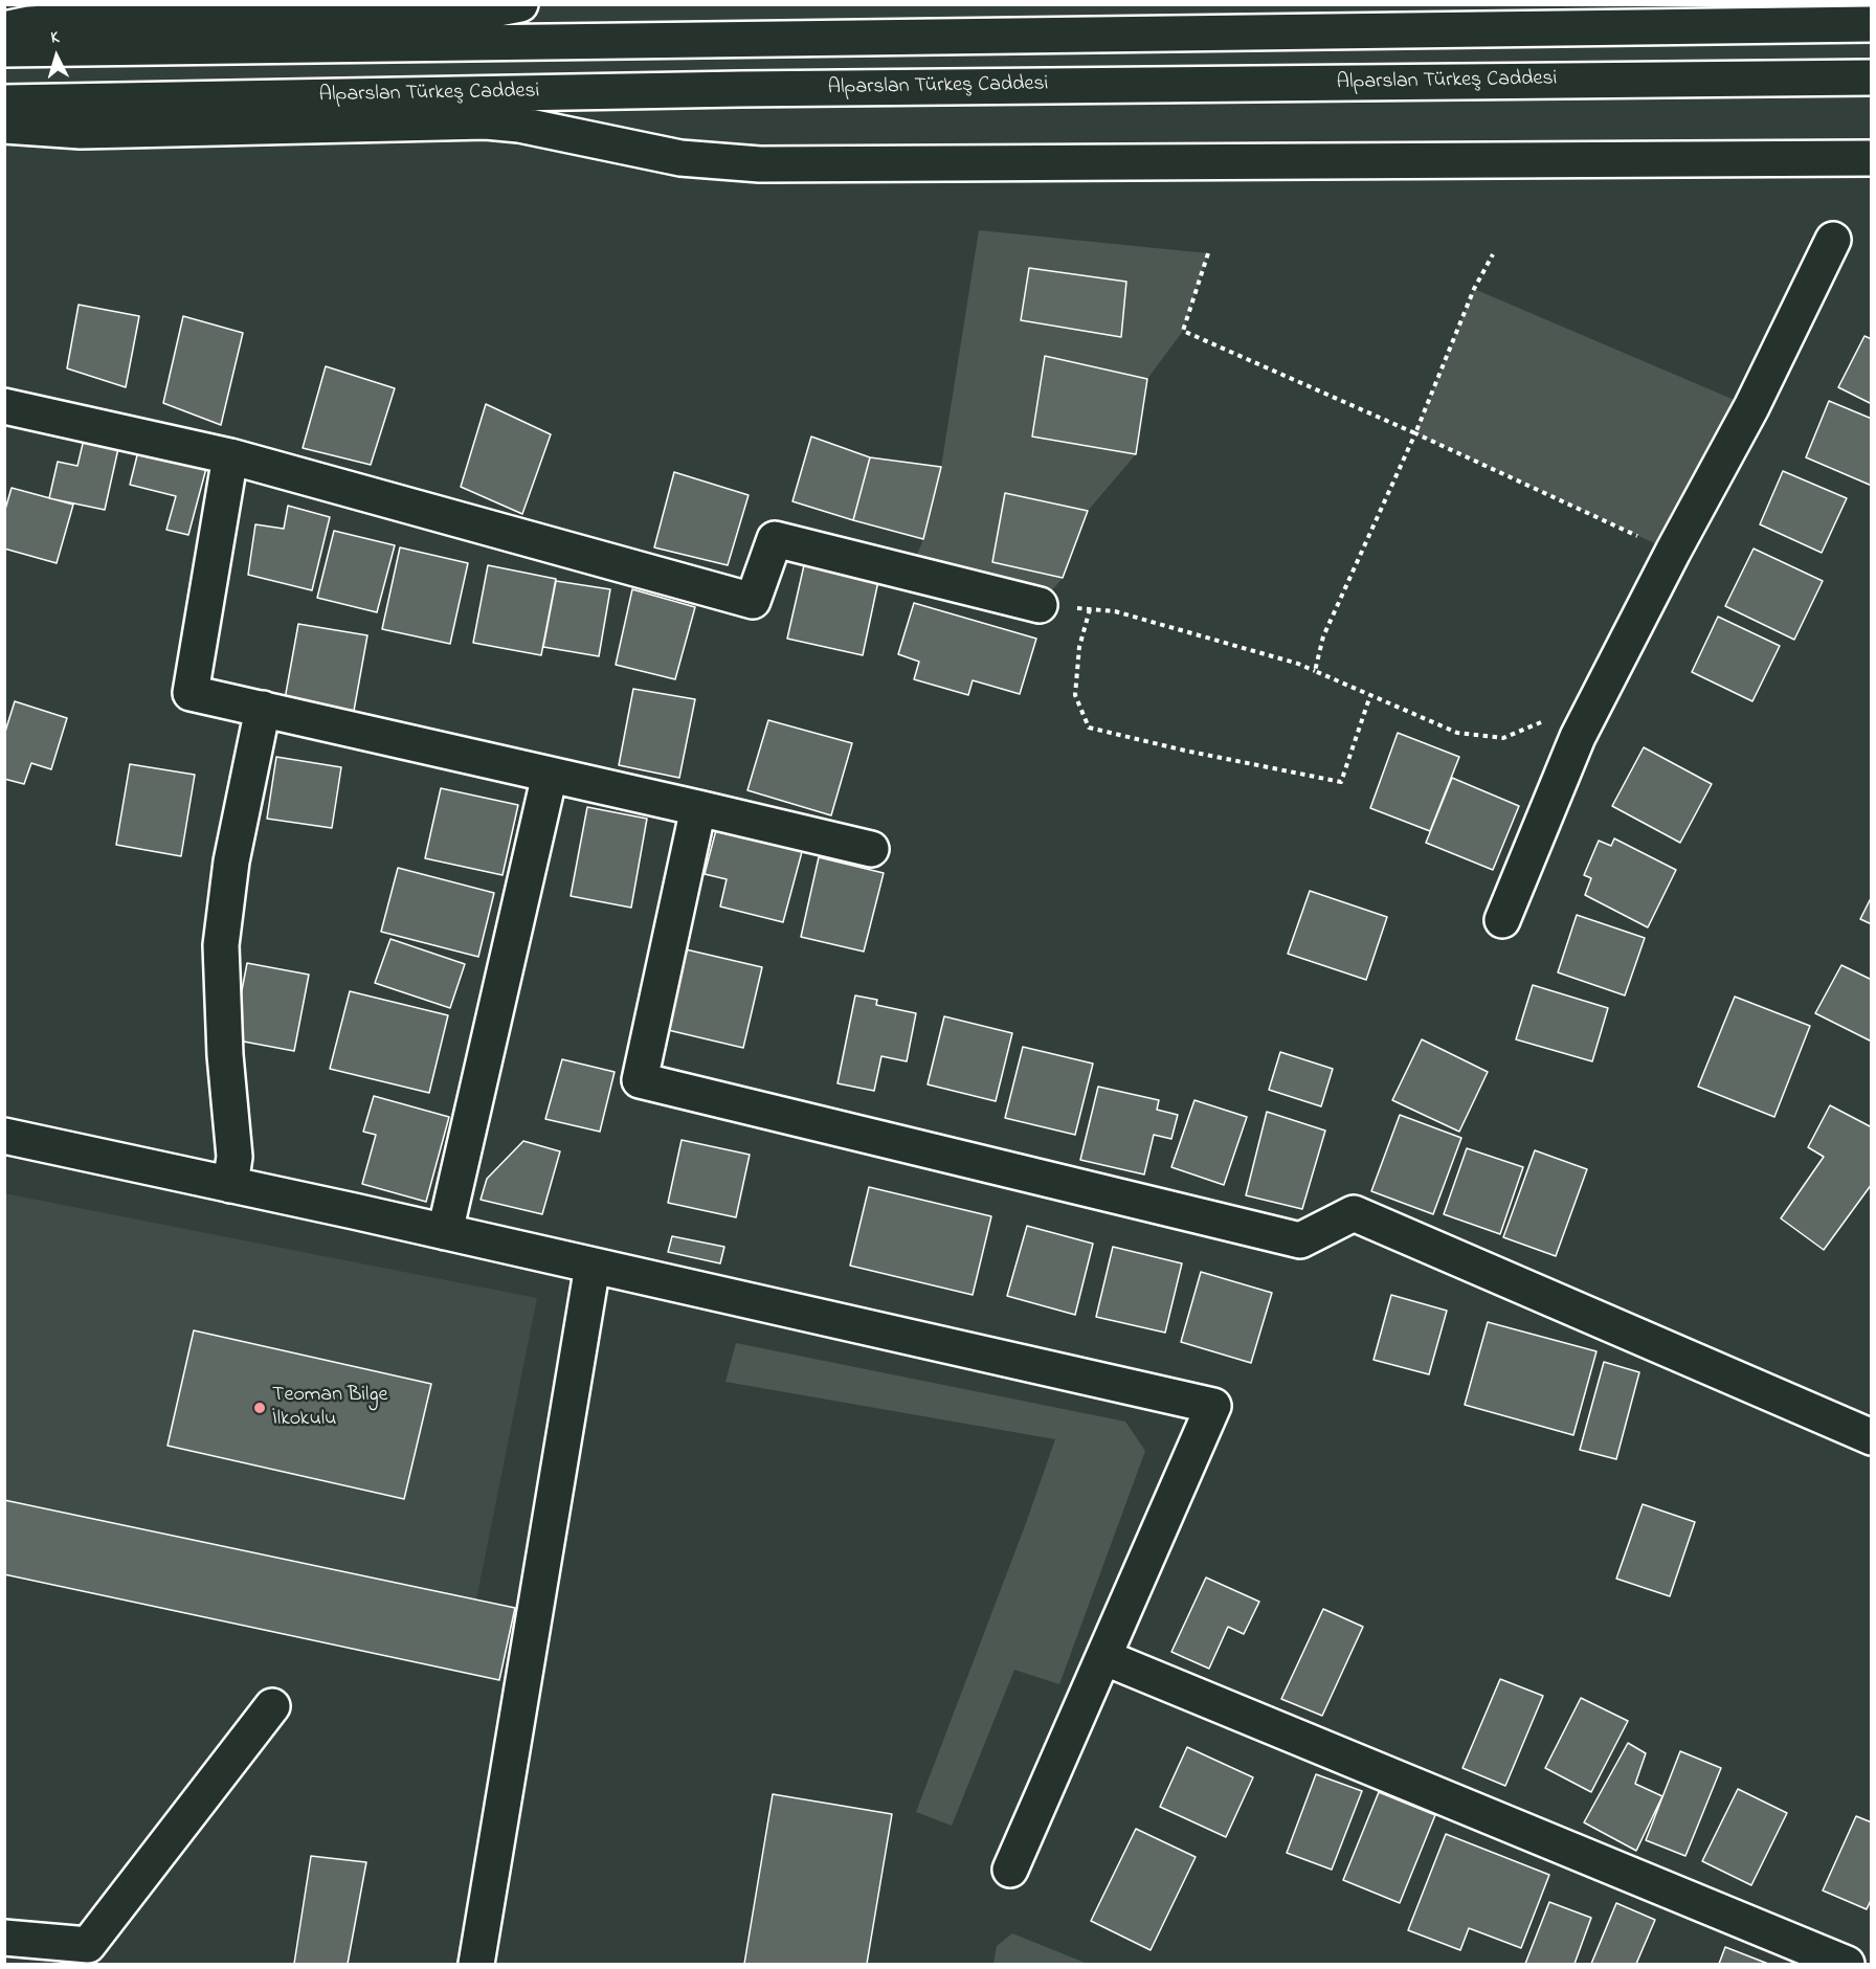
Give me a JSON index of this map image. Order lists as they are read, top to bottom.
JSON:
{
  "streets": {
    "street": ["Alparslan Türkeş Caddesi"]
  },
  "places": ["Teoman Bilge İlkokulu"],
  "north": "top"
}
